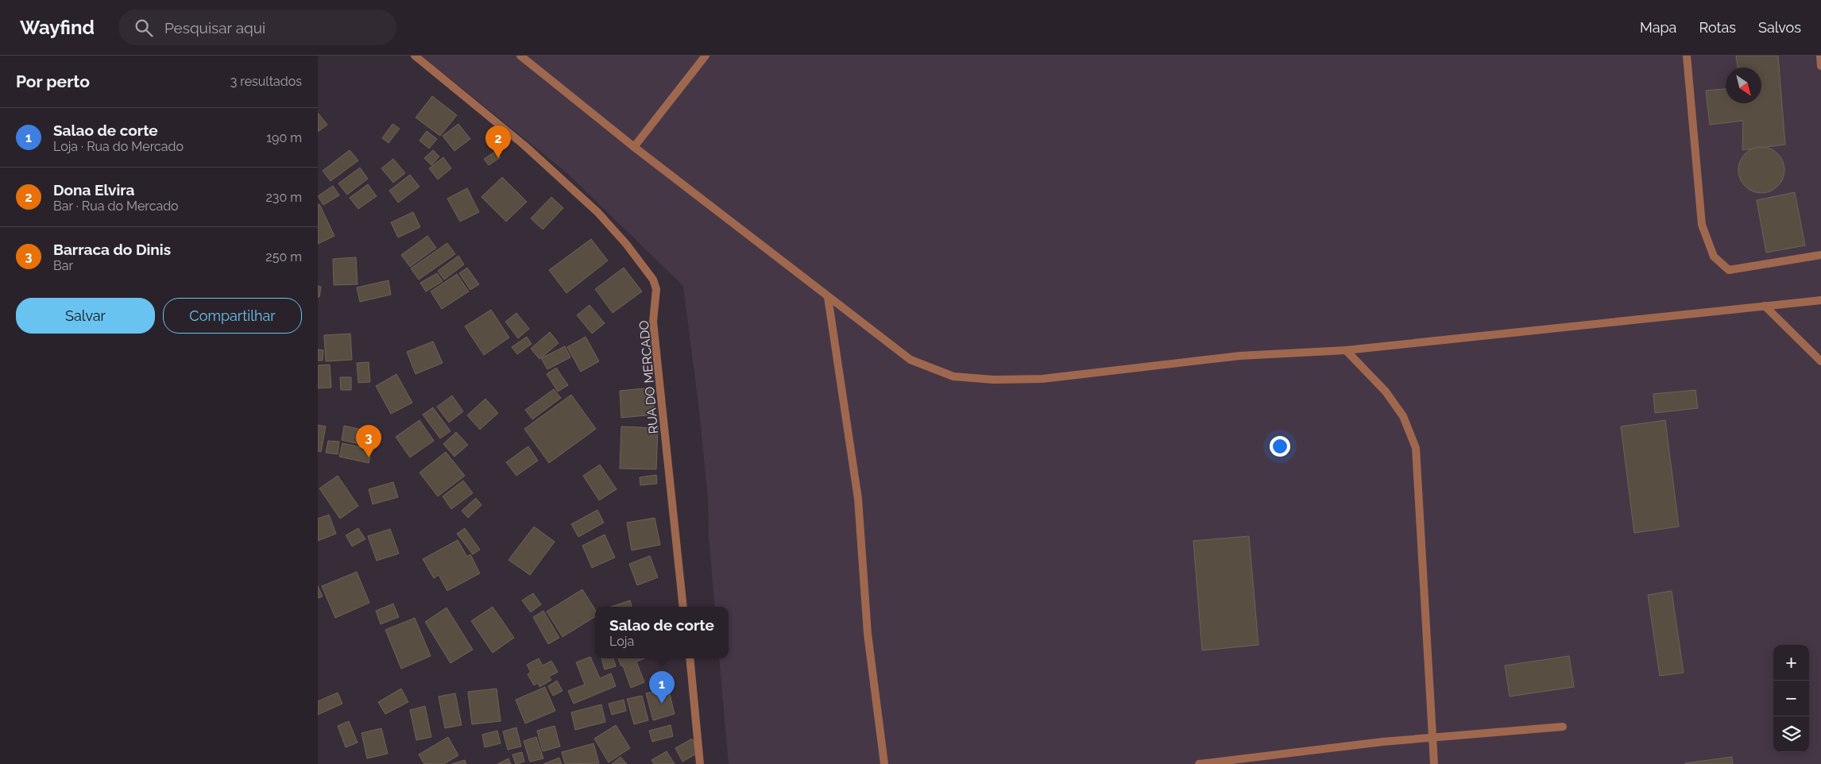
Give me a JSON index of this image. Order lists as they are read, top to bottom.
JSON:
{
  "streets": {
    "street": ["RUA DO MERCADO"]
  },
  "north": "bottom right",
  "page": {
    "header": "Wayfind",
    "search": "Pesquisar aqui",
    "nav": ["Mapa", "Rotas", "Salvos"],
    "heading": ["Por perto", "3 resultados"],
    "list": [
      {
        "mark": "1",
        "name": "Salao de corte",
        "note": "Loja · Rua do Mercado",
        "value": "190 m"
      },
      {
        "mark": "2",
        "name": "Dona Elvira",
        "note": "Bar · Rua do Mercado",
        "value": "230 m"
      },
      {
        "mark": "3",
        "name": "Barraca do Dinis",
        "note": "Bar",
        "value": "250 m"
      }
    ],
    "pins": ["2", "3", "1"],
    "buttons": ["Salvar", "Compartilhar"],
    "popup": ["Salao de corte", "Loja"],
    "map_buttons": ["+", "−"]
  }
}
